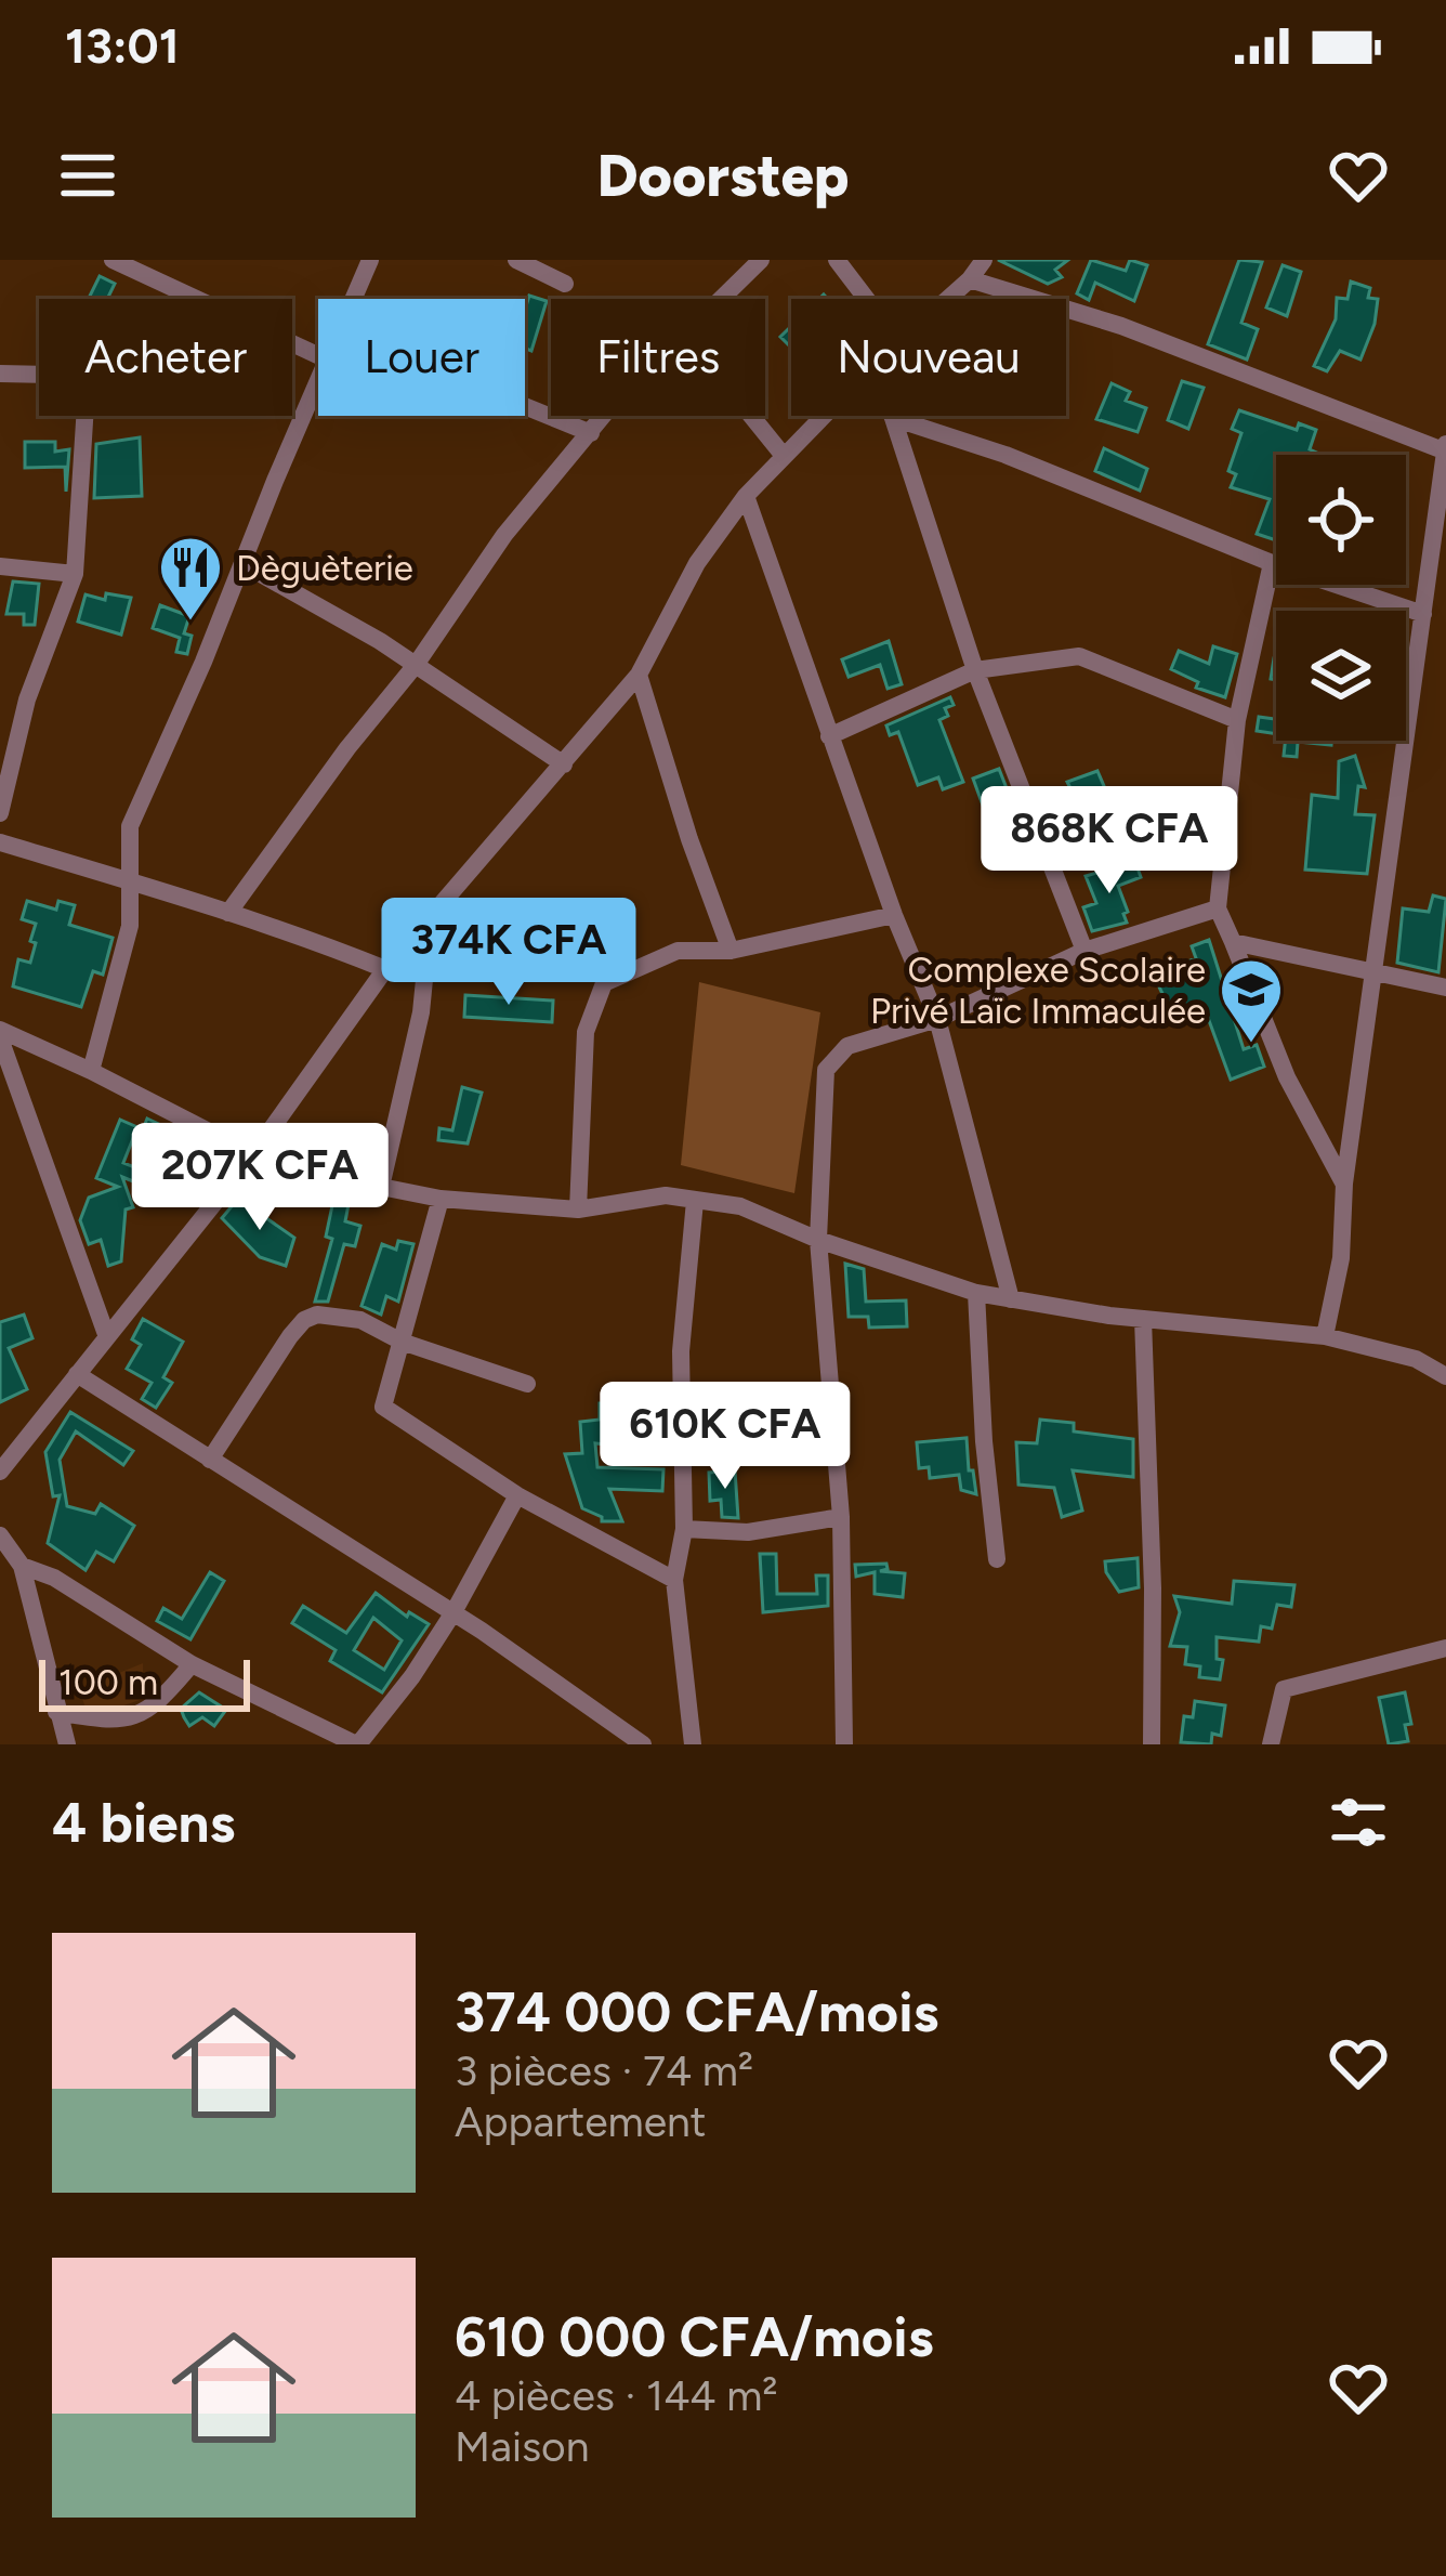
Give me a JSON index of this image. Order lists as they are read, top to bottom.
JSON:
{
  "places": {
    "restaurant": ["Dèguèterie"],
    "school or university": ["Complexe Scolaire Privé Laïc Immaculée"]
  },
  "scale_bar": "100 m",
  "page": {
    "status": "13:01",
    "header": "Doorstep",
    "chip": [
      "Acheter",
      "Louer",
      "Filtres",
      "Nouveau"
    ],
    "price": [
      "868K CFA",
      "374K CFA",
      "207K CFA",
      "610K CFA"
    ],
    "scale": "100 m",
    "heading": "4 biens",
    "list": [
      {
        "name": "374 000 CFA/mois",
        "note": "3 pièces · 74 m² · Appartement"
      },
      {
        "name": "610 000 CFA/mois",
        "note": "4 pièces · 144 m² · Maison"
      }
    ]
  }
}
